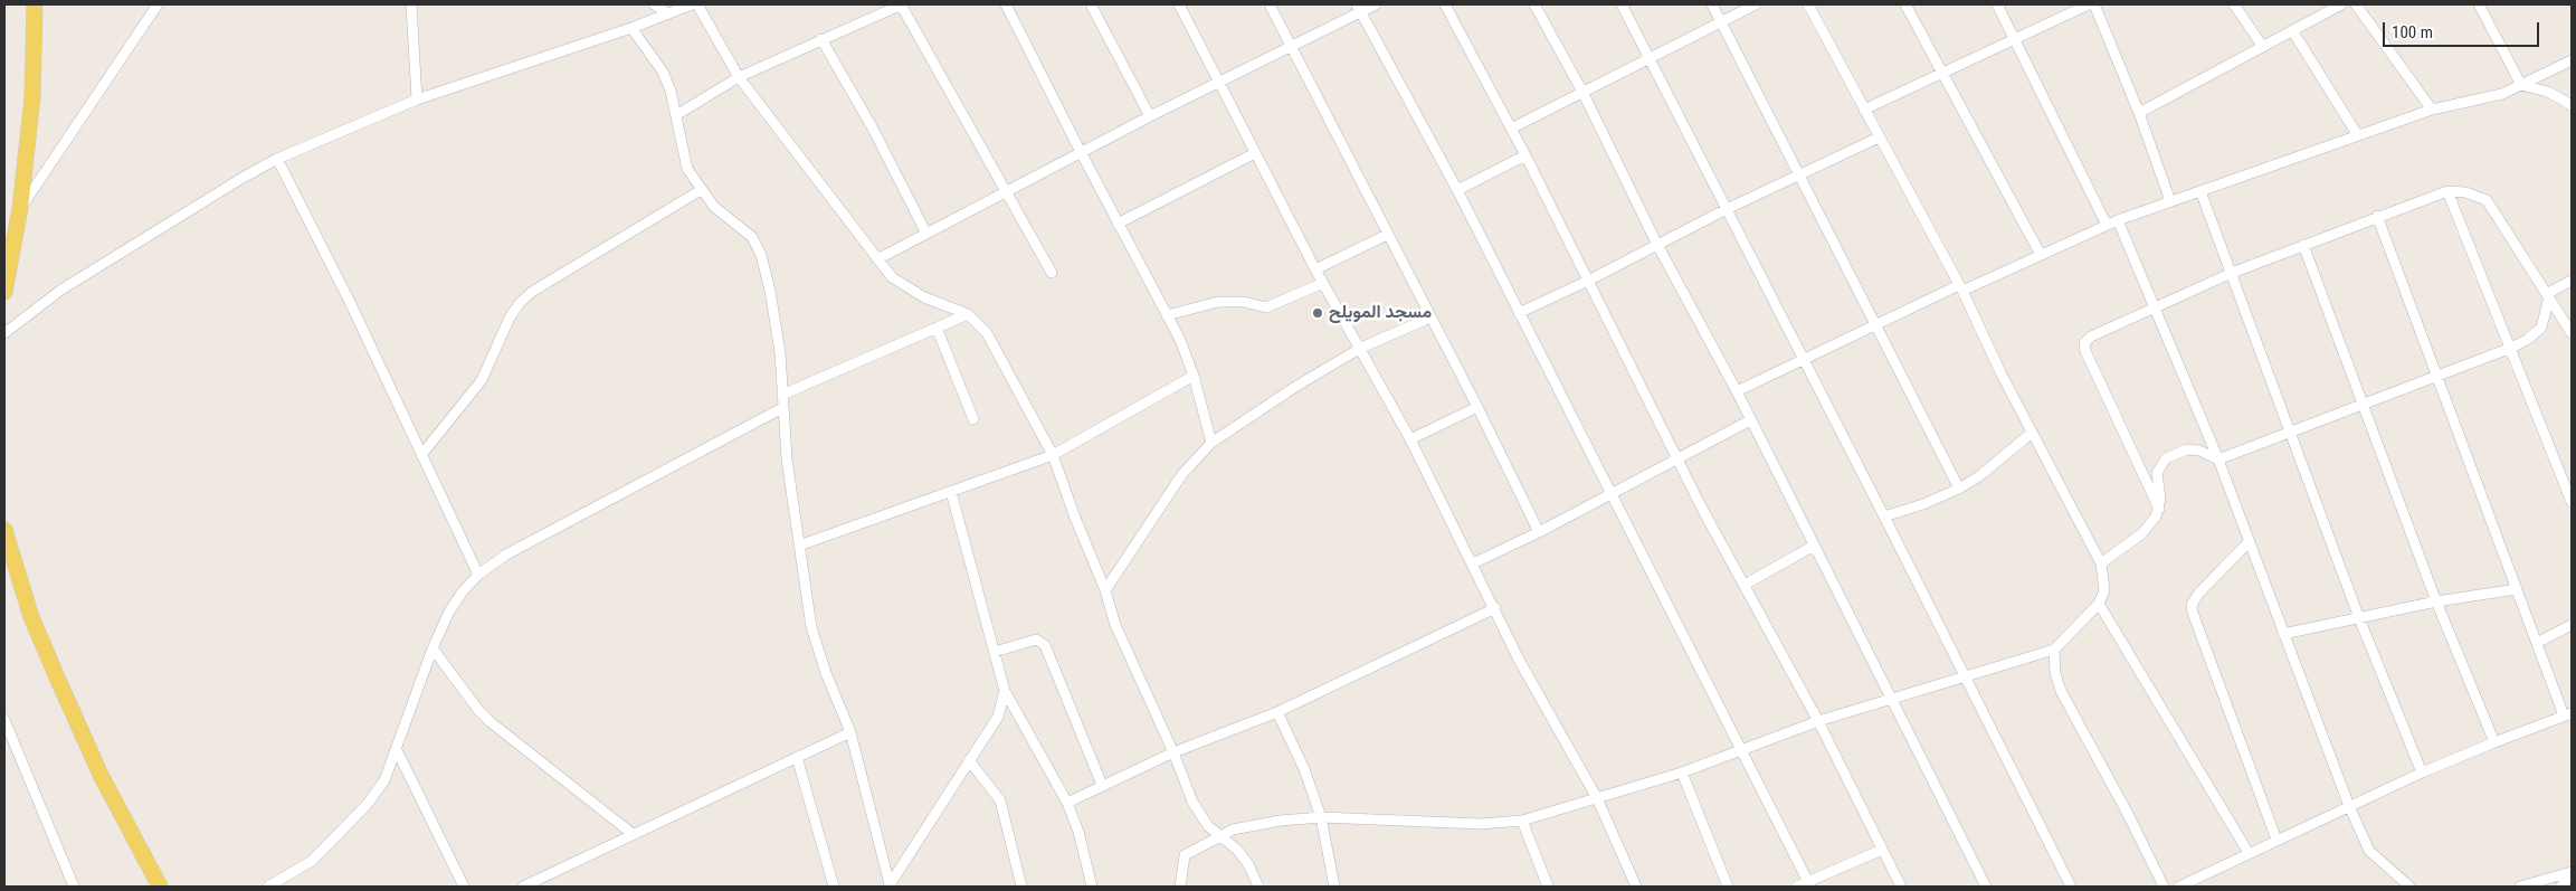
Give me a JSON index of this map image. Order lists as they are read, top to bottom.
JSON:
{
  "places": ["مسجد المويلح"],
  "scale_bar": "100 m"
}
